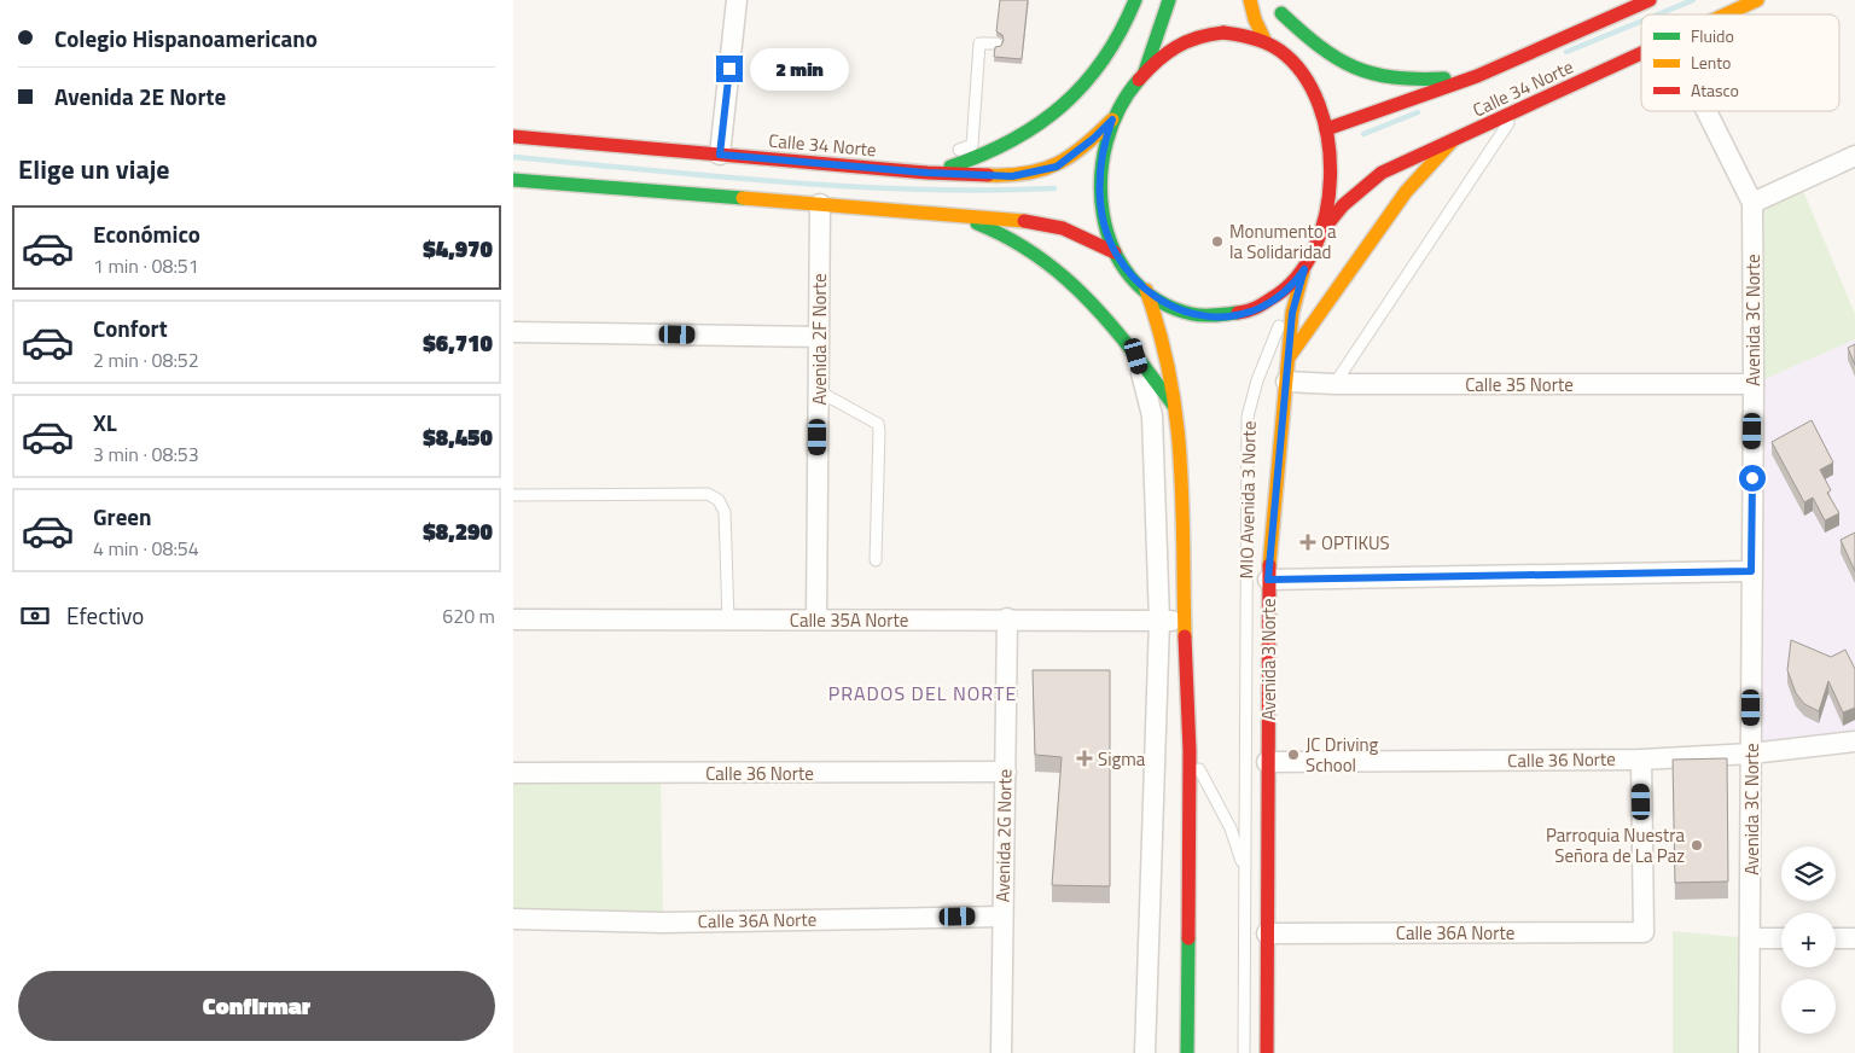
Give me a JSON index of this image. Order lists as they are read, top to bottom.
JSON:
{
  "streets": {
    "main road": ["Calle 34 Norte", "Avenida 3 Norte"],
    "street": [
      "Avenida 3C Norte",
      "Avenida 2F Norte",
      "Calle 35 Norte",
      "Calle 35A Norte",
      "Calle 36 Norte",
      "Avenida 2G Norte",
      "Calle 36A Norte"
    ],
    "lane": ["MIO Avenida 3 Norte"]
  },
  "crossings": [
    ["Calle 34 Norte", "Avenida 3 Norte"],
    ["Avenida 3C Norte", "Calle 35 Norte"],
    ["Avenida 3C Norte", "Calle 36 Norte"],
    ["Avenida 2F Norte", "Calle 35A Norte"],
    ["Calle 35 Norte", "Avenida 3 Norte"],
    ["MIO Avenida 3 Norte", "Avenida 3 Norte"],
    ["Calle 35A Norte", "Avenida 2G Norte"],
    ["Avenida 3 Norte", "Calle 36 Norte"],
    ["Avenida 3 Norte", "Calle 36A Norte"],
    ["Calle 36 Norte", "Avenida 2G Norte"],
    ["Calle 36 Norte", "Calle 36A Norte"],
    ["Avenida 2G Norte", "Calle 36A Norte"]
  ],
  "districts": ["PRADOS DEL NORTE"],
  "places": {
    "other": ["Monumento a la Solidaridad", "JC Driving School", "Parroquia Nuestra Señora de La Paz"],
    "health": ["OPTIKUS", "Sigma"]
  },
  "legend": ["Fluido", "Lento", "Atasco"],
  "page": {
    "banner": ["Colegio Hispanoamericano", "Avenida 2E Norte"],
    "bubble": "2 min",
    "heading": "Elige un viaje",
    "list": [
      {
        "name": "Económico",
        "note": "1 min · 08:51",
        "value": "$4,970"
      },
      {
        "name": "Confort",
        "note": "2 min · 08:52",
        "value": "$6,710"
      },
      {
        "name": "XL",
        "note": "3 min · 08:53",
        "value": "$8,450"
      },
      {
        "name": "Green",
        "note": "4 min · 08:54",
        "value": "$8,290"
      }
    ],
    "pay": ["Efectivo", "620 m"],
    "map_buttons": ["+", "−"],
    "buttons": "Confirmar"
  }
}
